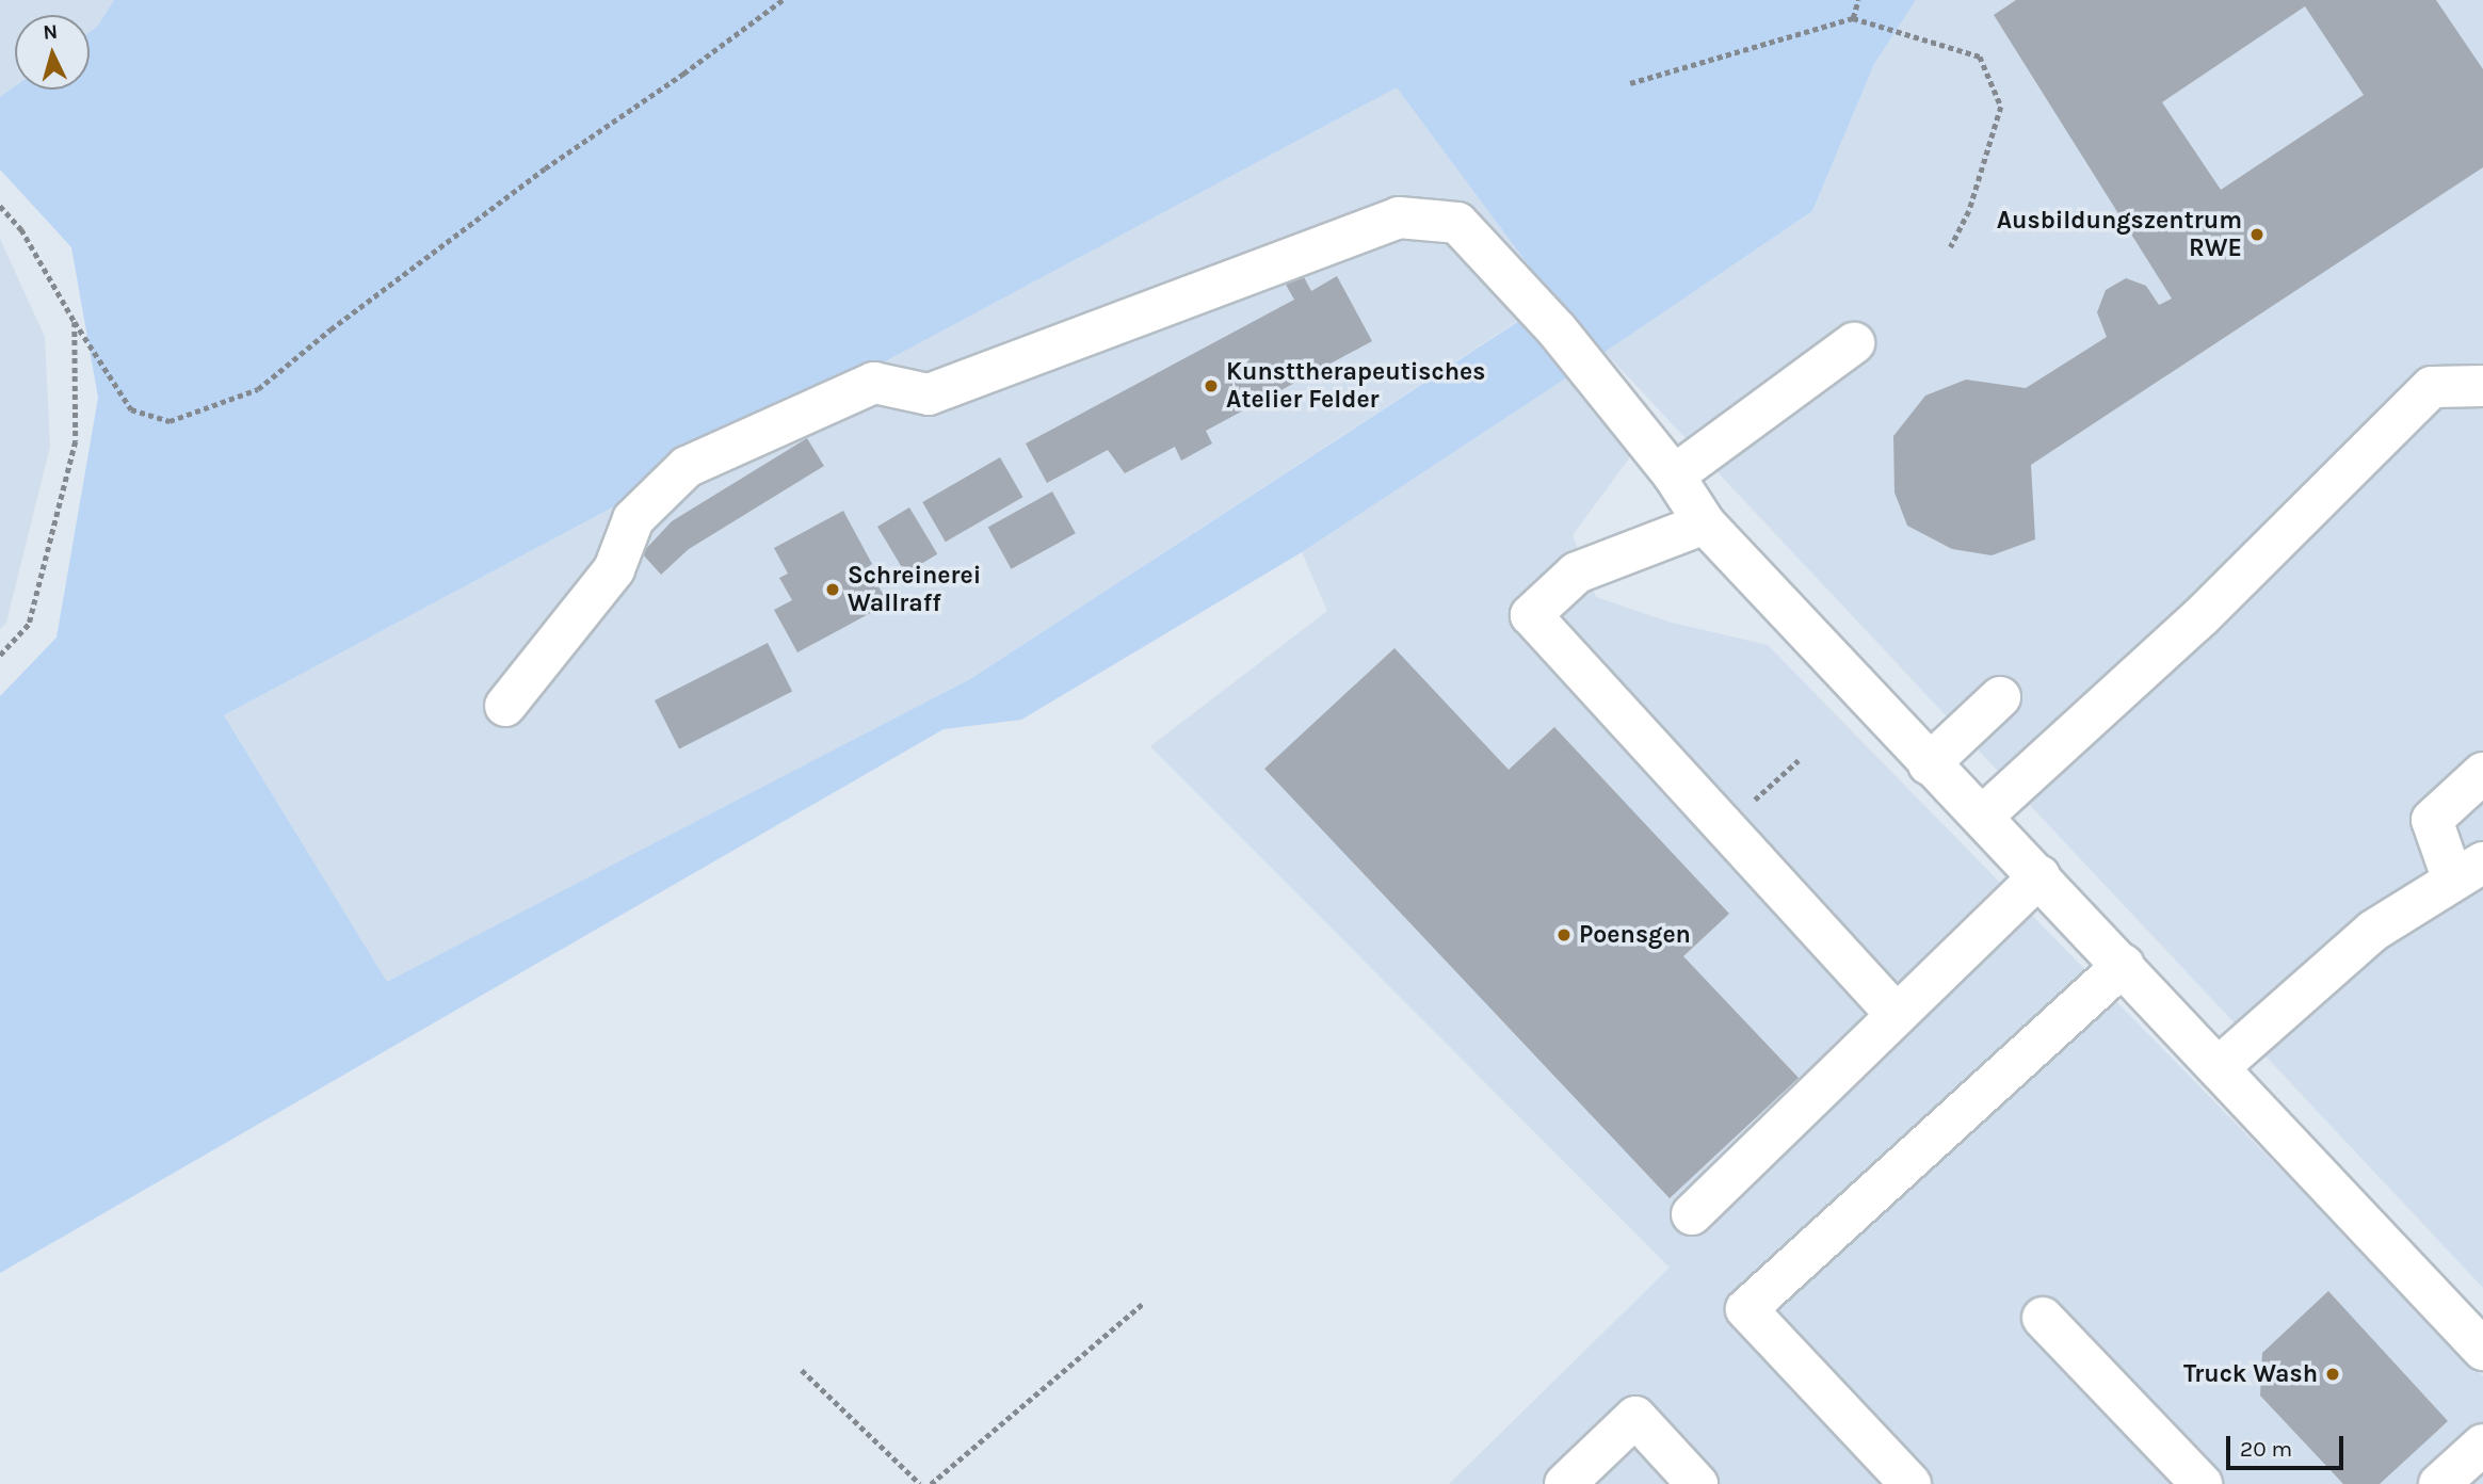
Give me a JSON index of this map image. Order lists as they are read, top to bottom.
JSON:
{
  "places": [
    "Ausbildungszentrum RWE",
    "Kunsttherapeutisches Atelier Felder",
    "Schreinerei Wallraff",
    "Poensgen",
    "Truck Wash"
  ],
  "scale_bar": "20 m",
  "north": "top"
}
